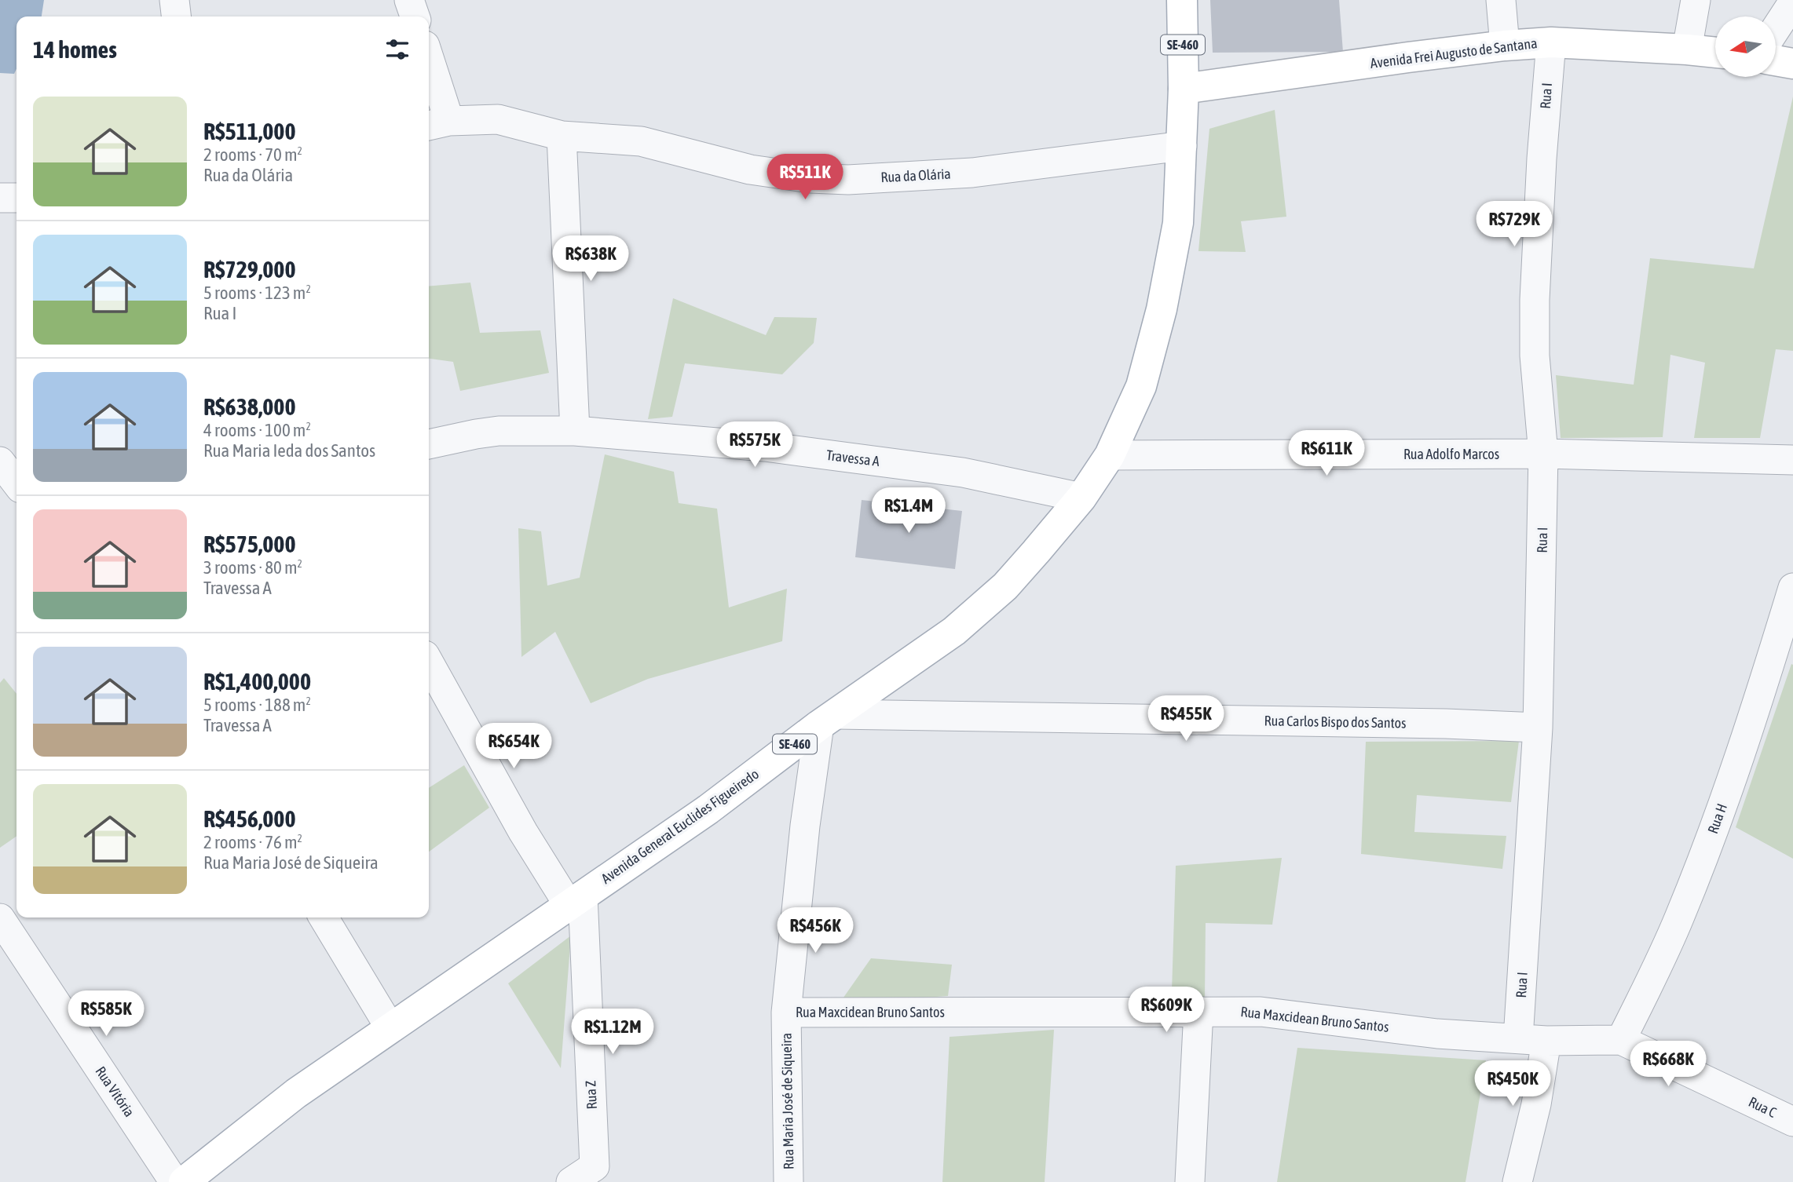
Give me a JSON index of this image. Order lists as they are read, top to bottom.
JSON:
{
  "streets": {
    "main road": ["SE-460", "Avenida Frei Augusto de Santana", "Avenida General Euclides Figueiredo"],
    "street": [
      "Rua I",
      "Rua da Olária",
      "Rua Adolfo Marcos",
      "Travessa A",
      "Rua Carlos Bispo dos Santos",
      "Rua H",
      "Rua Maxcidean Bruno Santos",
      "Rua Vitória",
      "Rua Z",
      "Rua Maria José de Siqueira",
      "Rua C"
    ]
  },
  "crossings": [
    ["Avenida Frei Augusto de Santana", "Rua I"],
    ["Avenida Frei Augusto de Santana", "Avenida General Euclides Figueiredo"],
    ["Rua I", "Rua Adolfo Marcos"],
    ["Rua I", "Rua Carlos Bispo dos Santos"],
    ["Rua I", "Rua Maxcidean Bruno Santos"],
    ["Rua I", "Rua C"],
    ["Rua da Olária", "Avenida General Euclides Figueiredo"],
    ["Rua Adolfo Marcos", "Avenida General Euclides Figueiredo"],
    ["Travessa A", "Avenida General Euclides Figueiredo"],
    ["Rua Carlos Bispo dos Santos", "Avenida General Euclides Figueiredo"],
    ["Rua Carlos Bispo dos Santos", "Rua Maria José de Siqueira"],
    ["Rua H", "Rua C"],
    ["Avenida General Euclides Figueiredo", "Rua Z"],
    ["Avenida General Euclides Figueiredo", "Rua Maria José de Siqueira"],
    ["Rua Maxcidean Bruno Santos", "Rua Maria José de Siqueira"],
    ["Rua Maxcidean Bruno Santos", "Rua C"]
  ],
  "north": "left",
  "page": {
    "heading": "14 homes",
    "list": [
      {
        "name": "R$511,000",
        "note": "2 rooms · 70 m² · Rua da Olária"
      },
      {
        "name": "R$729,000",
        "note": "5 rooms · 123 m² · Rua I"
      },
      {
        "name": "R$638,000",
        "note": "4 rooms · 100 m² · Rua Maria Ieda dos Santos"
      },
      {
        "name": "R$575,000",
        "note": "3 rooms · 80 m² · Travessa A"
      },
      {
        "name": "R$1,400,000",
        "note": "5 rooms · 188 m² · Travessa A"
      },
      {
        "name": "R$456,000",
        "note": "2 rooms · 76 m² · Rua Maria José de Siqueira"
      }
    ],
    "price": [
      "R$511K",
      "R$729K",
      "R$638K",
      "R$575K",
      "R$611K",
      "R$1.4M",
      "R$455K",
      "R$654K",
      "R$456K",
      "R$609K",
      "R$585K",
      "R$1.12M",
      "R$668K",
      "R$450K"
    ]
  }
}
